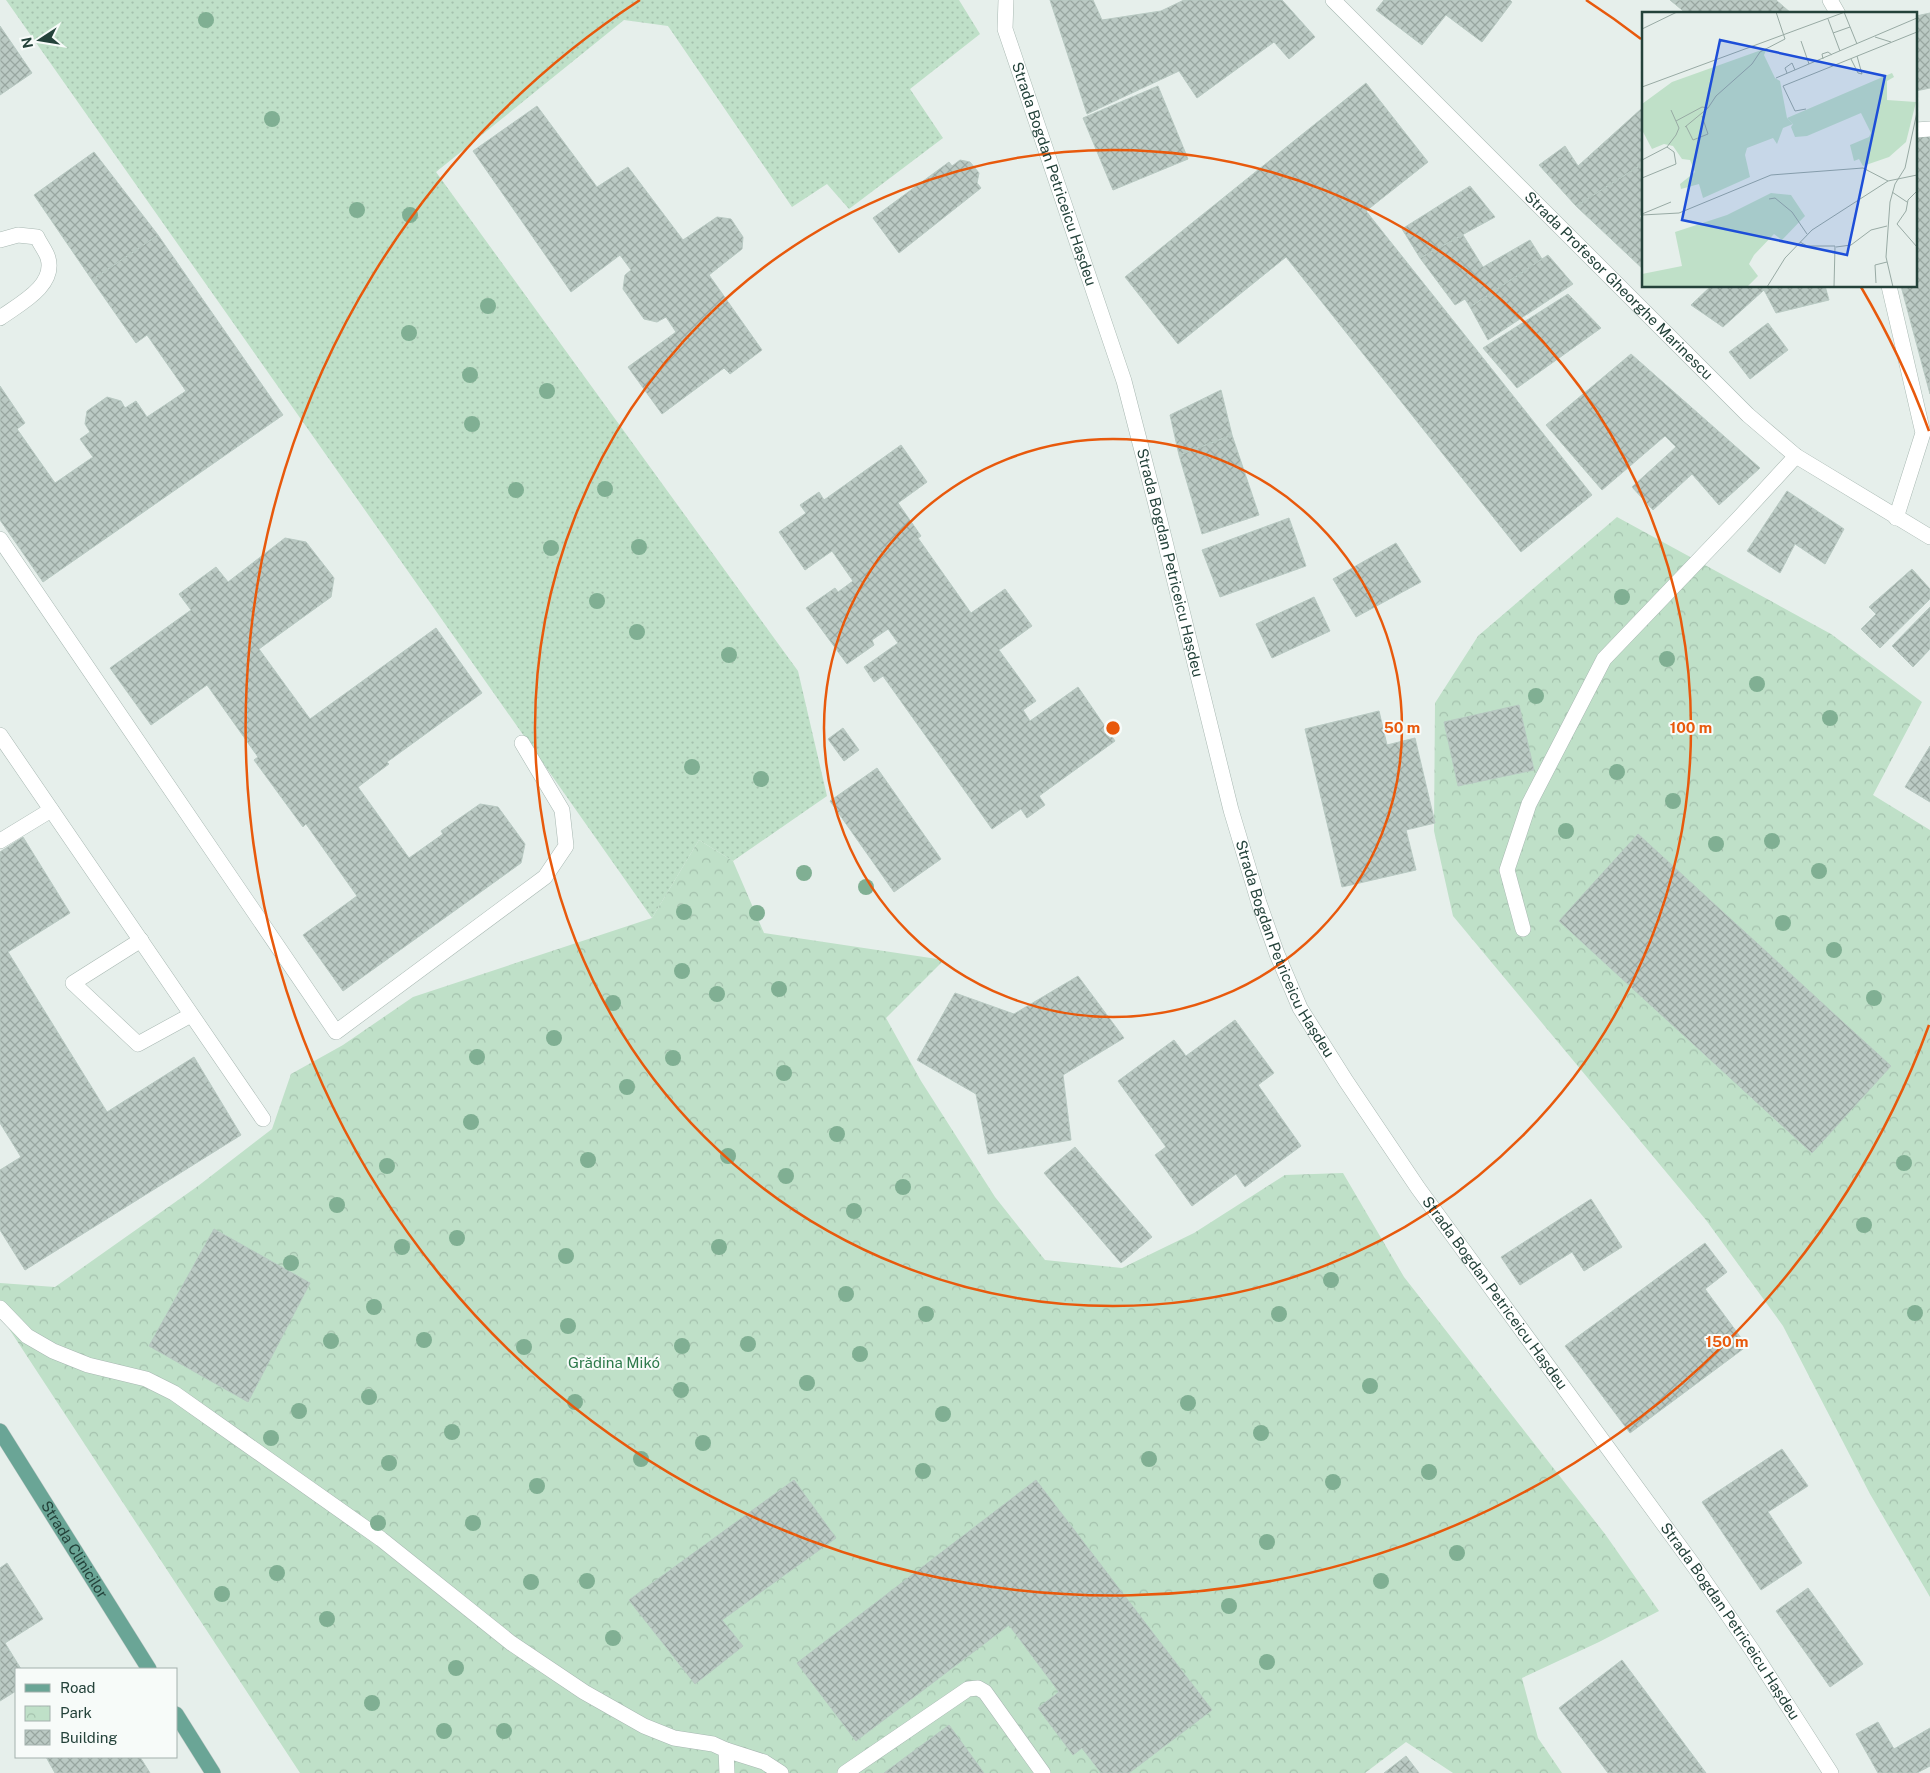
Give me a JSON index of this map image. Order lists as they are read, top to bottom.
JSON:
{
  "streets": {
    "main road": ["Strada Clinicilor"],
    "street": ["Strada Bogdan Petriceicu Hașdeu", "Strada Profesor Gheorghe Marinescu"]
  },
  "parks": ["Grădina Mikó"],
  "legend": ["Road", "Park", "Building"],
  "north": "left",
  "rings": ["50 m", "100 m", "150 m"]
}
